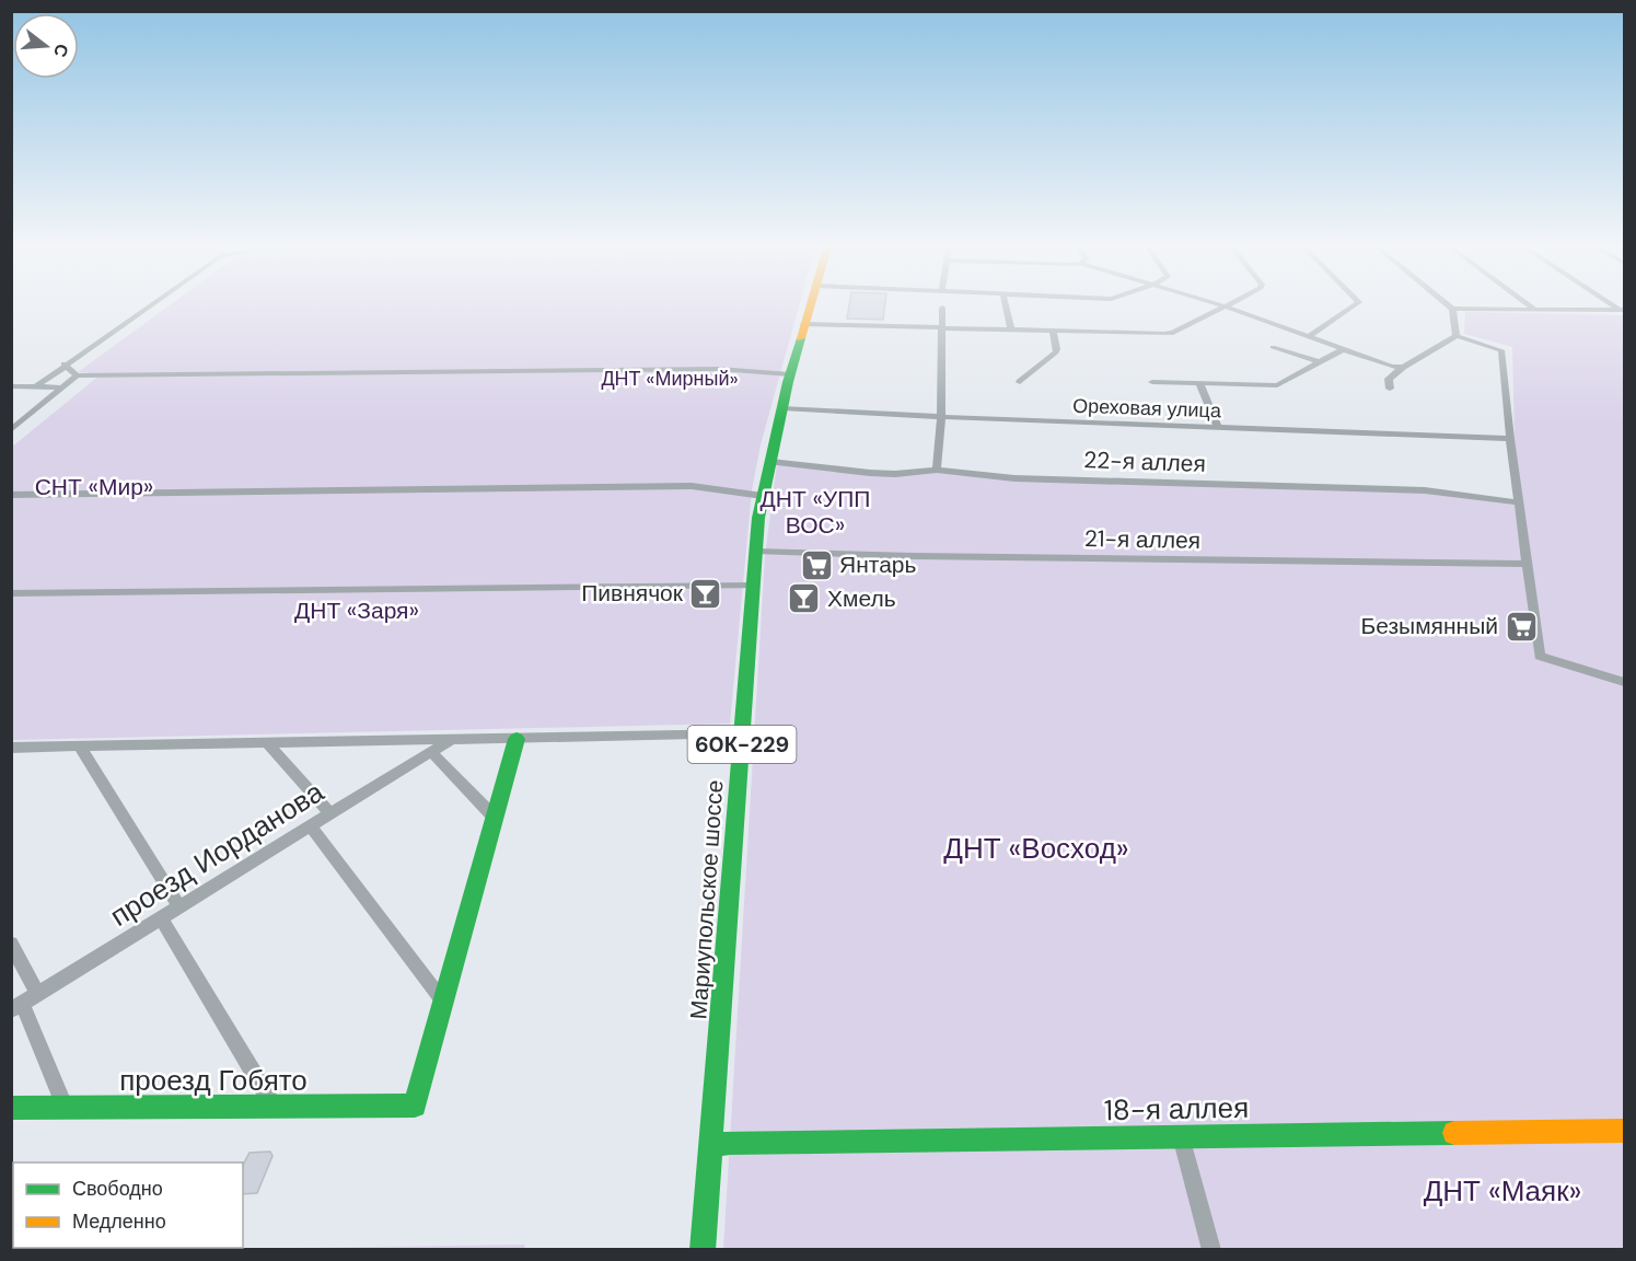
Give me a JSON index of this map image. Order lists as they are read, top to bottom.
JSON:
{
  "streets": {
    "main road": [
      "60К-229",
      "Мариупольское шоссе",
      "проезд Гобято",
      "18-я аллея"
    ],
    "street": [
      "Ореховая улица",
      "22-я аллея",
      "21-я аллея",
      "проезд Иорданова"
    ]
  },
  "crossings": [
    ["Ореховая улица", "Мариупольское шоссе"],
    ["22-я аллея", "Мариупольское шоссе"],
    ["21-я аллея", "Мариупольское шоссе"],
    ["Мариупольское шоссе", "18-я аллея"]
  ],
  "parks": [
    "ДНТ «Мирный»",
    "СНТ «Мир»",
    "ДНТ «УПП ВОС»",
    "ДНТ «Заря»",
    "ДНТ «Восход»",
    "ДНТ «Маяк»"
  ],
  "places": {
    "supermarket": ["Янтарь", "Безымянный"],
    "bar": ["Пивнячок", "Хмель"]
  },
  "legend": ["Свободно", "Медленно"],
  "north": "right"
}
